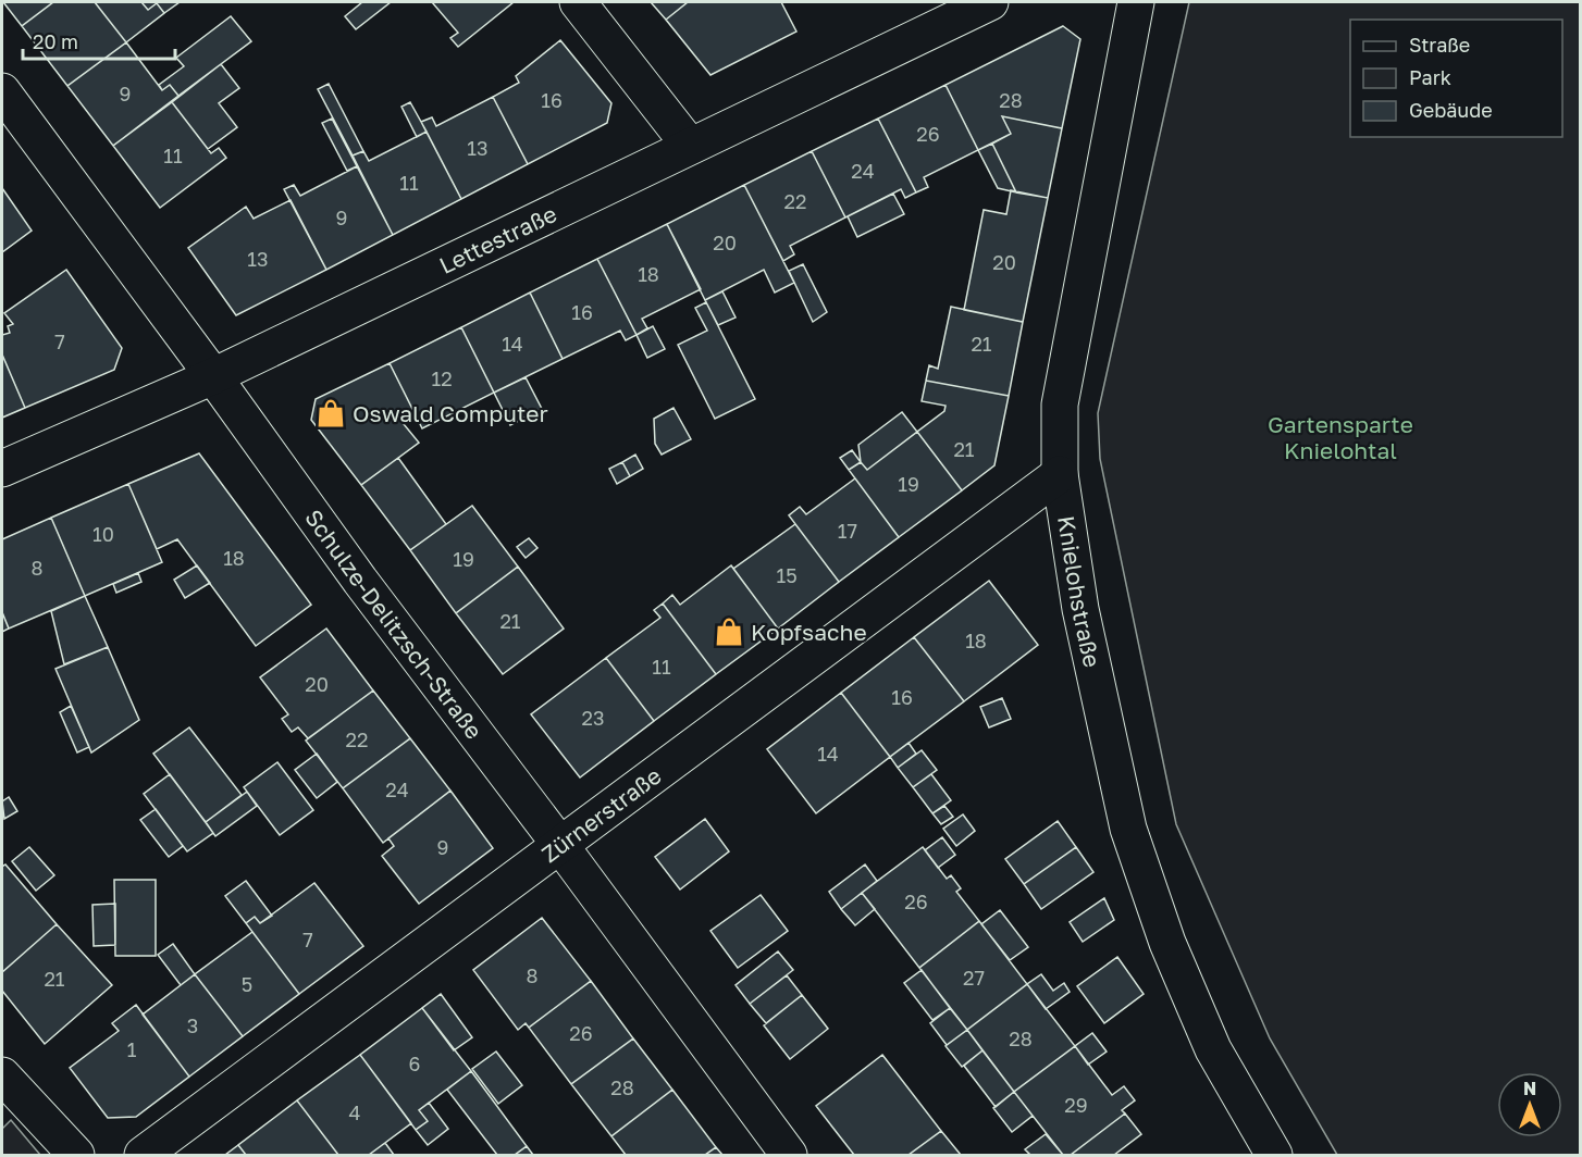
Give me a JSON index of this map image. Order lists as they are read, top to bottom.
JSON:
{
  "streets": {
    "street": [
      "Lettestraße",
      "Knielohstraße",
      "Schulze-Delitzsch-Straße",
      "Zürnerstraße"
    ]
  },
  "crossings": [
    ["Lettestraße", "Schulze-Delitzsch-Straße"],
    ["Knielohstraße", "Zürnerstraße"],
    ["Schulze-Delitzsch-Straße", "Zürnerstraße"]
  ],
  "parks": ["Gartensparte Knielohtal"],
  "places": {
    "shop": ["Oswald Computer", "Kopfsache"]
  },
  "house_numbers": [
    "9",
    "16",
    "28",
    "26",
    "13",
    "11",
    "24",
    "11",
    "22",
    "9",
    "20",
    "13",
    "20",
    "18",
    "16",
    "7",
    "14",
    "21",
    "12",
    "21",
    "19",
    "17",
    "10",
    "18",
    "19",
    "8",
    "15",
    "21",
    "18",
    "11",
    "20",
    "16",
    "23",
    "22",
    "14",
    "24",
    "9",
    "26",
    "7",
    "8",
    "27",
    "21",
    "5",
    "3",
    "26",
    "28",
    "1",
    "6",
    "28",
    "29",
    "4"
  ],
  "legend": ["Straße", "Park", "Gebäude"],
  "scale_bar": "20 m",
  "north": "top"
}
